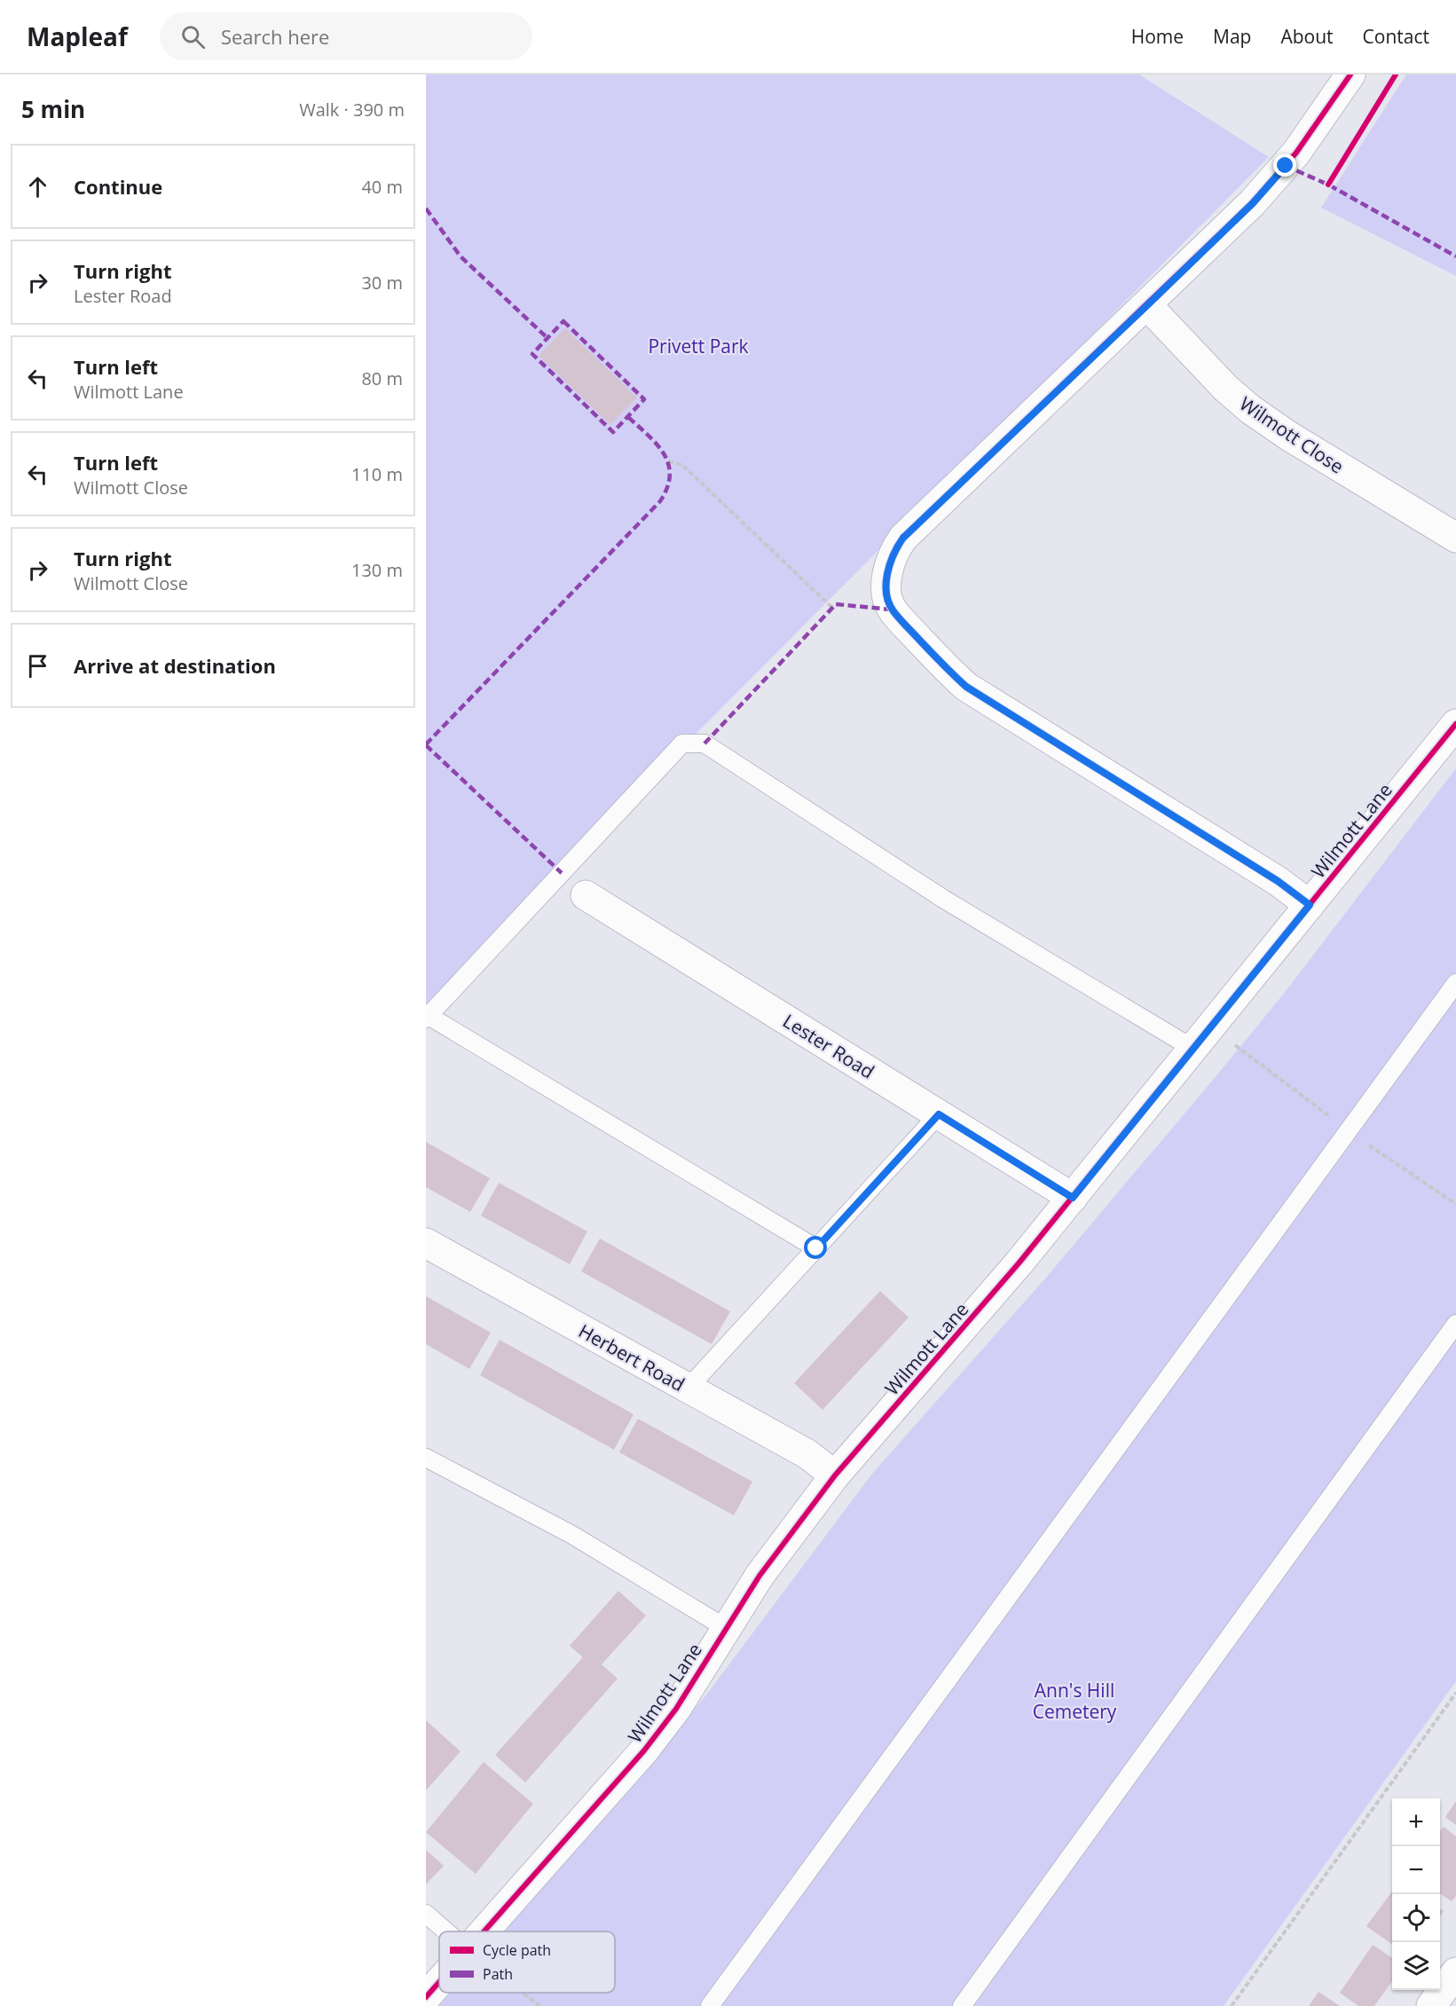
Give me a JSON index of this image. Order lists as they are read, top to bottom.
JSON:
{
  "streets": {
    "street": [
      "Wilmott Close",
      "Wilmott Lane",
      "Lester Road",
      "Herbert Road"
    ]
  },
  "crossings": [
    ["Wilmott Lane", "Lester Road"],
    ["Wilmott Lane", "Herbert Road"]
  ],
  "parks": ["Privett Park", "Ann's Hill Cemetery"],
  "legend": ["Cycle path", "Path"],
  "page": {
    "header": "Mapleaf",
    "search": "Search here",
    "nav": [
      "Home",
      "Map",
      "About",
      "Contact"
    ],
    "heading": ["5 min", "Walk · 390 m"],
    "list": [
      ["Continue", "40 m"],
      ["Turn right", "Lester Road", "30 m"],
      ["Turn left", "Wilmott Lane", "80 m"],
      ["Turn left", "Wilmott Close", "110 m"],
      ["Turn right", "Wilmott Close", "130 m"],
      "Arrive at destination"
    ],
    "map_buttons": ["+", "−"]
  }
}
